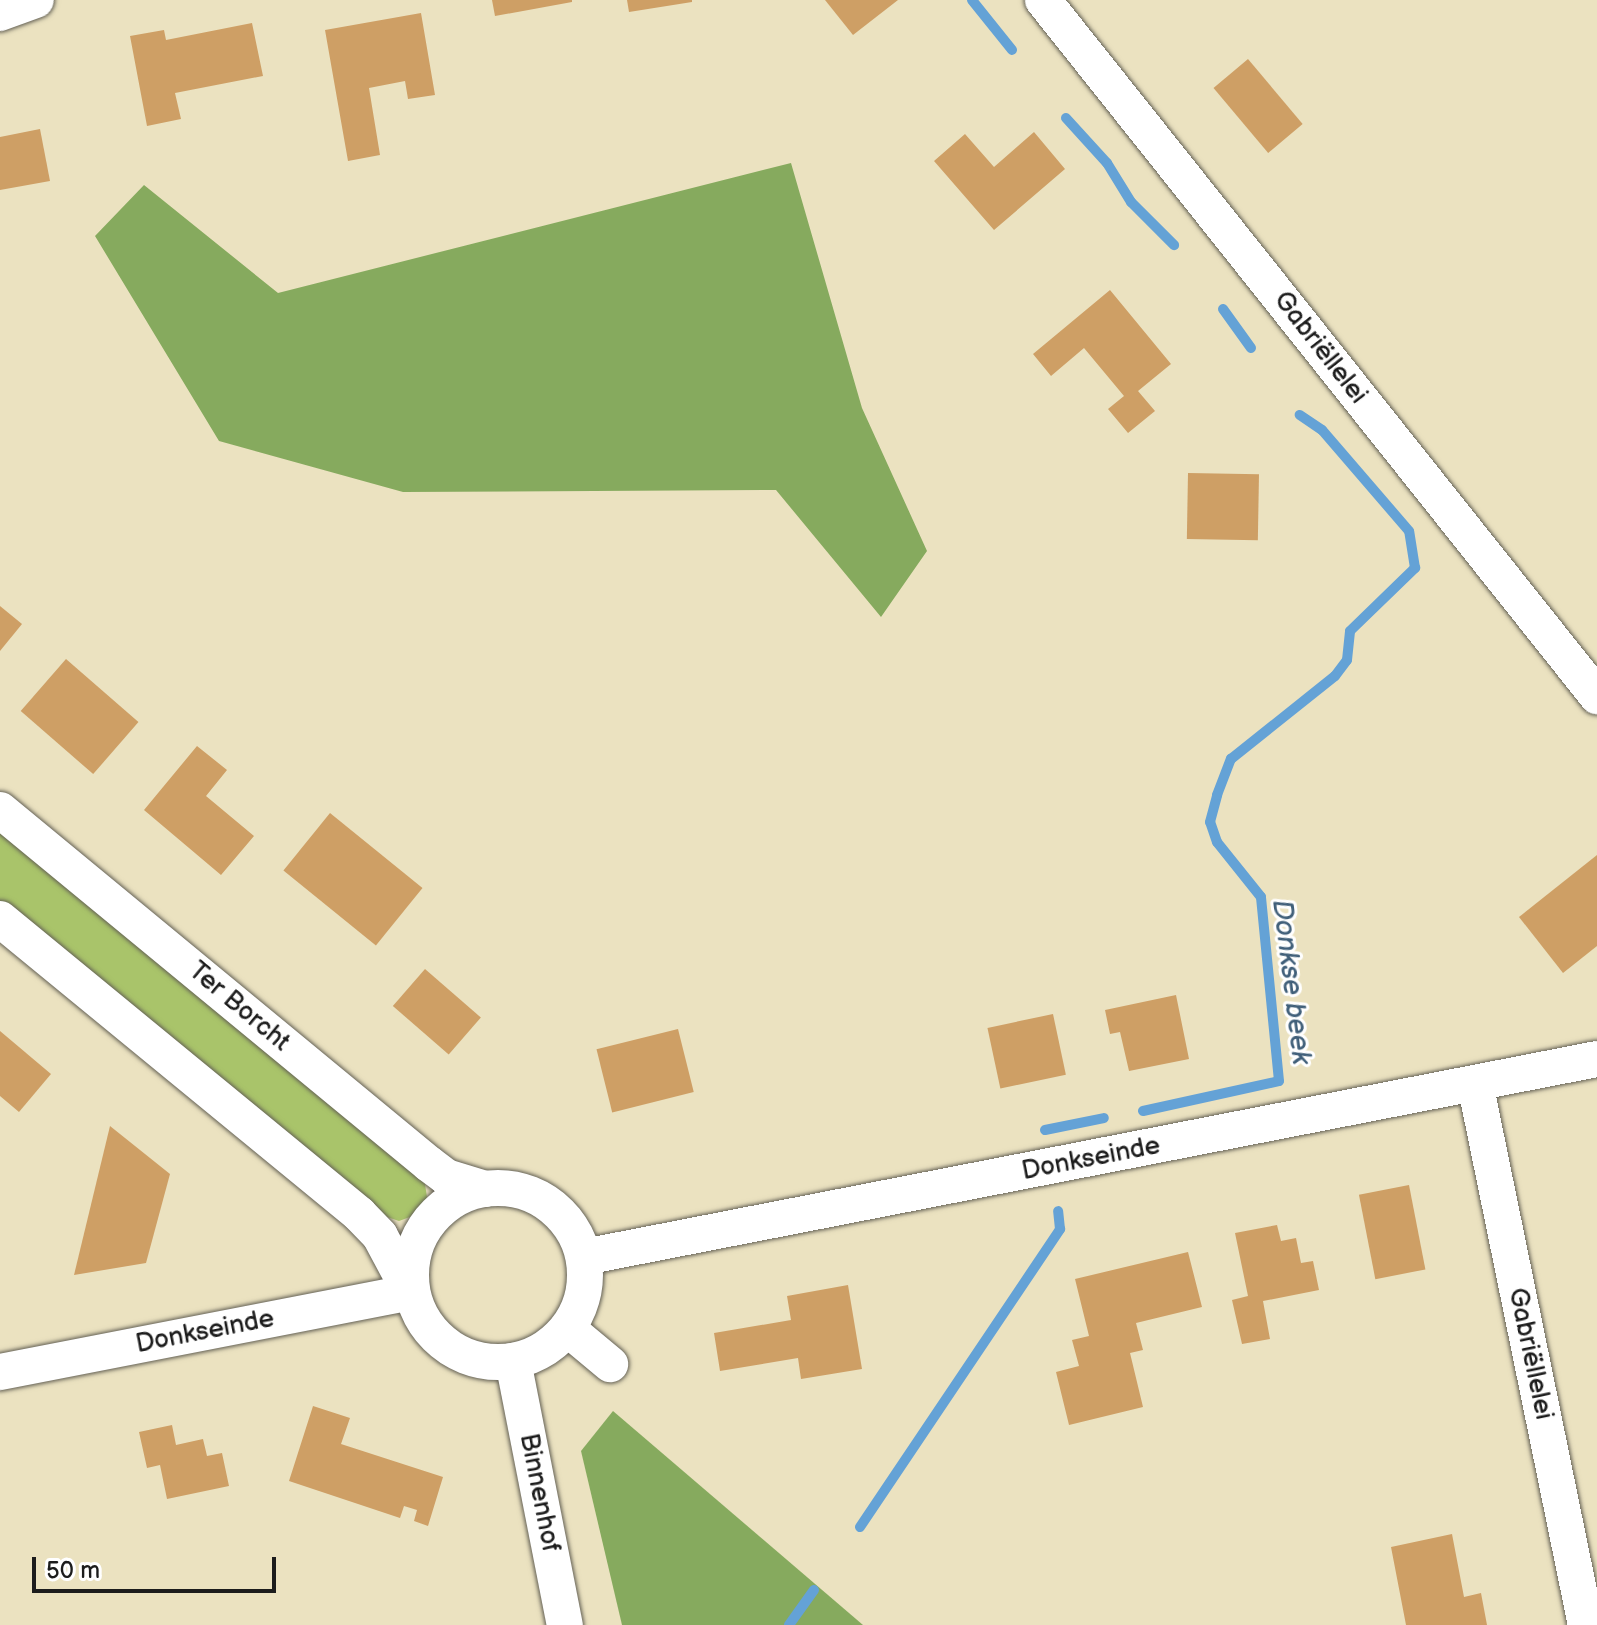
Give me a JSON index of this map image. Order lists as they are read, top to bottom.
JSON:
{
  "streets": {
    "street": [
      "Gabriëllelei",
      "Ter Borcht",
      "Donkseinde",
      "Binnenhof"
    ]
  },
  "crossings": [
    ["Gabriëllelei", "Donkseinde"],
    ["Ter Borcht", "Donkseinde"],
    ["Ter Borcht", "Binnenhof"],
    ["Donkseinde", "Binnenhof"]
  ],
  "water": ["Donkse beek"],
  "scale_bar": "50 m"
}
